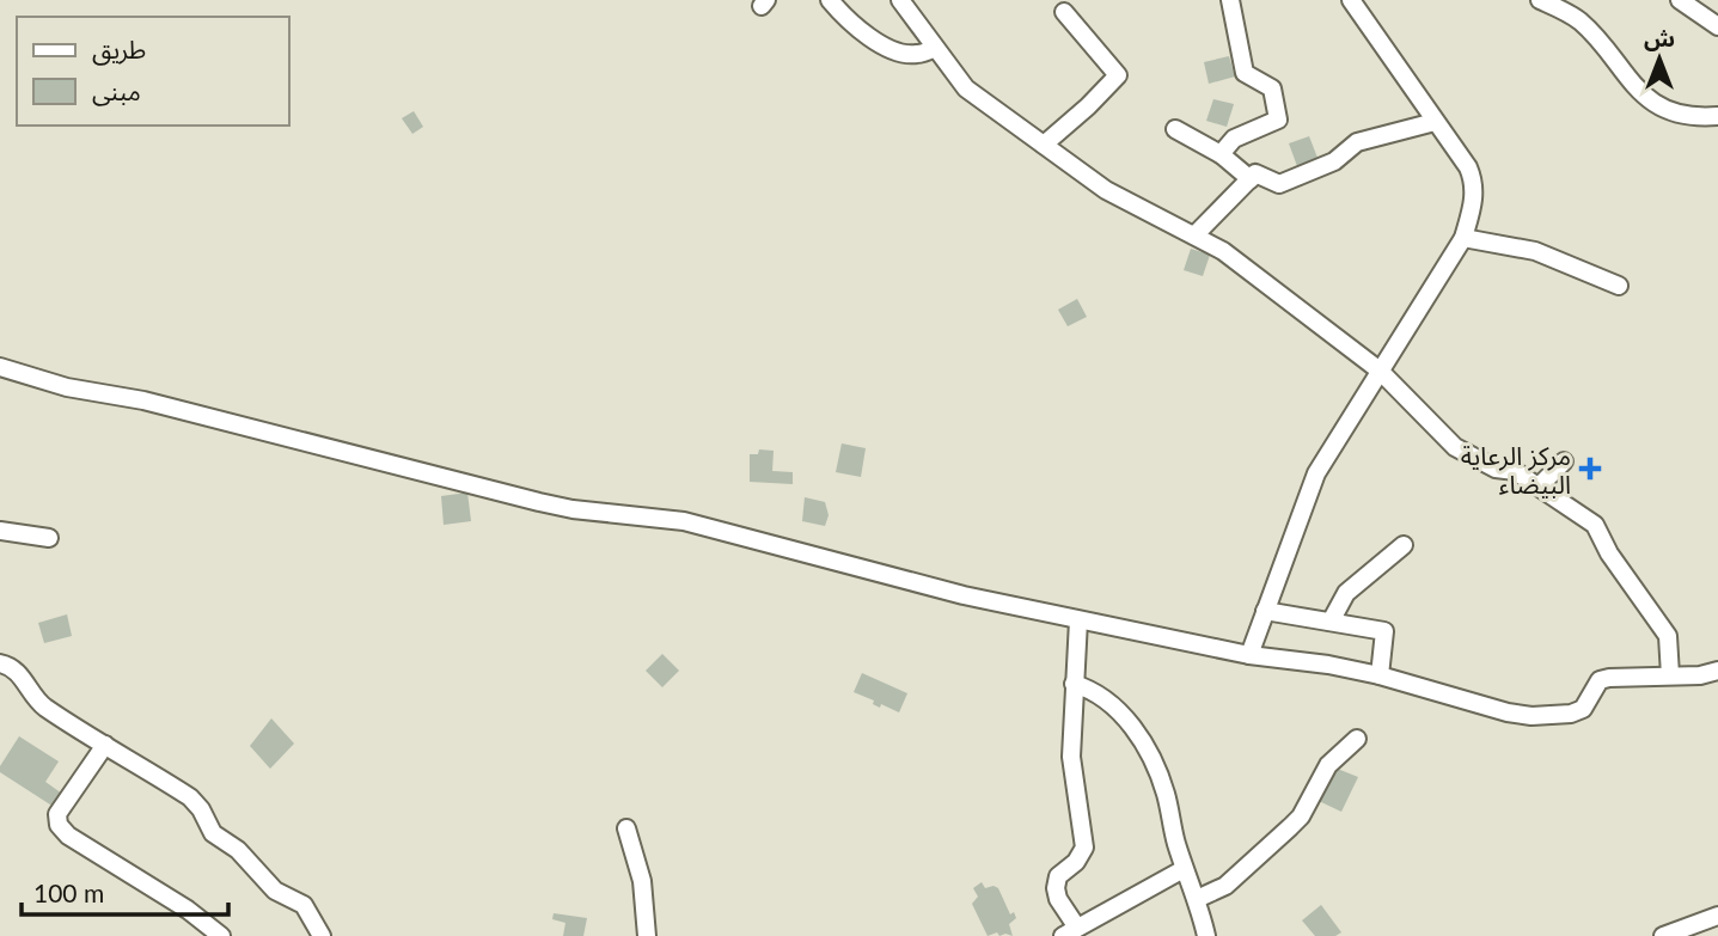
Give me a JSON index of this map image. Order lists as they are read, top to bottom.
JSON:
{
  "places": {
    "health": ["مركز الرعاية البيضاء"]
  },
  "legend": ["طريق", "مبنى"],
  "scale_bar": "100 m",
  "north": "top"
}
